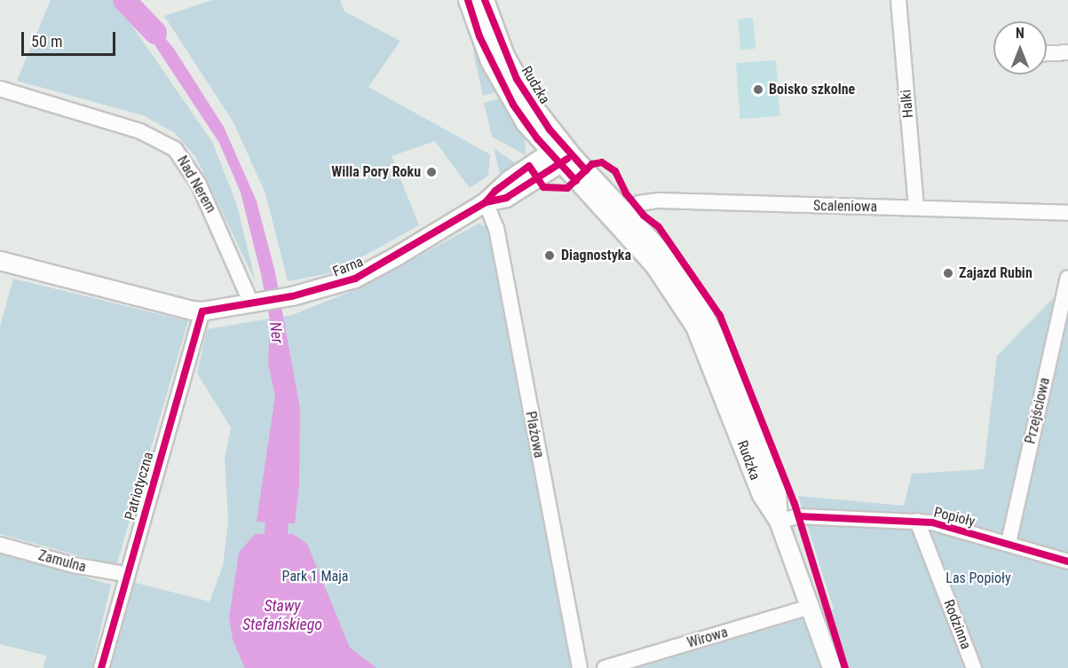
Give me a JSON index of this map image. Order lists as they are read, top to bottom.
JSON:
{
  "streets": {
    "street": [
      "Rudzka",
      "Halki",
      "Nad Nerem",
      "Scaleniowa",
      "Farna",
      "Przejściowa",
      "Plażowa",
      "Patriotyczna",
      "Popioły",
      "Zamulna",
      "Rodzinna",
      "Wirowa"
    ]
  },
  "crossings": [
    ["Rudzka", "Scaleniowa"],
    ["Rudzka", "Farna"],
    ["Rudzka", "Popioły"],
    ["Rudzka", "Wirowa"],
    ["Halki", "Scaleniowa"],
    ["Nad Nerem", "Farna"],
    ["Farna", "Plażowa"],
    ["Farna", "Patriotyczna"],
    ["Przejściowa", "Popioły"],
    ["Patriotyczna", "Zamulna"],
    ["Popioły", "Rodzinna"]
  ],
  "water": ["Ner", "Stawy Stefańskiego"],
  "parks": ["Park 1 Maja", "Las Popioły"],
  "places": [
    "Boisko szkolne",
    "Willa Pory Roku",
    "Diagnostyka",
    "Zajazd Rubin"
  ],
  "scale_bar": "50 m",
  "north": "top"
}
